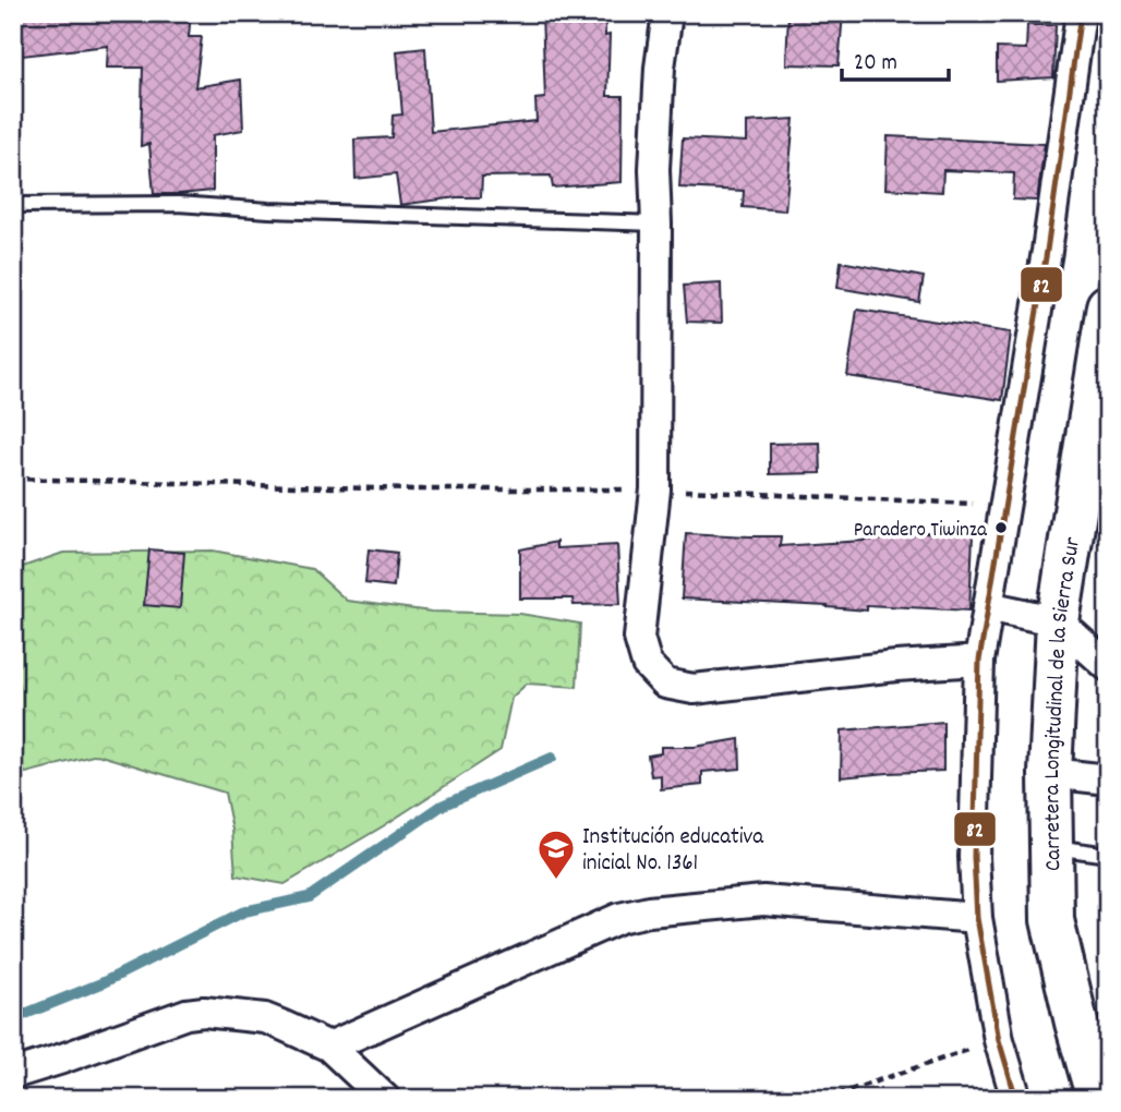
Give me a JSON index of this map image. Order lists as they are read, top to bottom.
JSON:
{
  "streets": {
    "highway": ["Carretera Longitudinal de la Sierra Sur"]
  },
  "places": {
    "other": ["Paradero Tiwinza"],
    "school or university": ["Institución educativa inicial No. 1361"]
  },
  "lines": ["transit line 82"],
  "scale_bar": "20 m"
}
